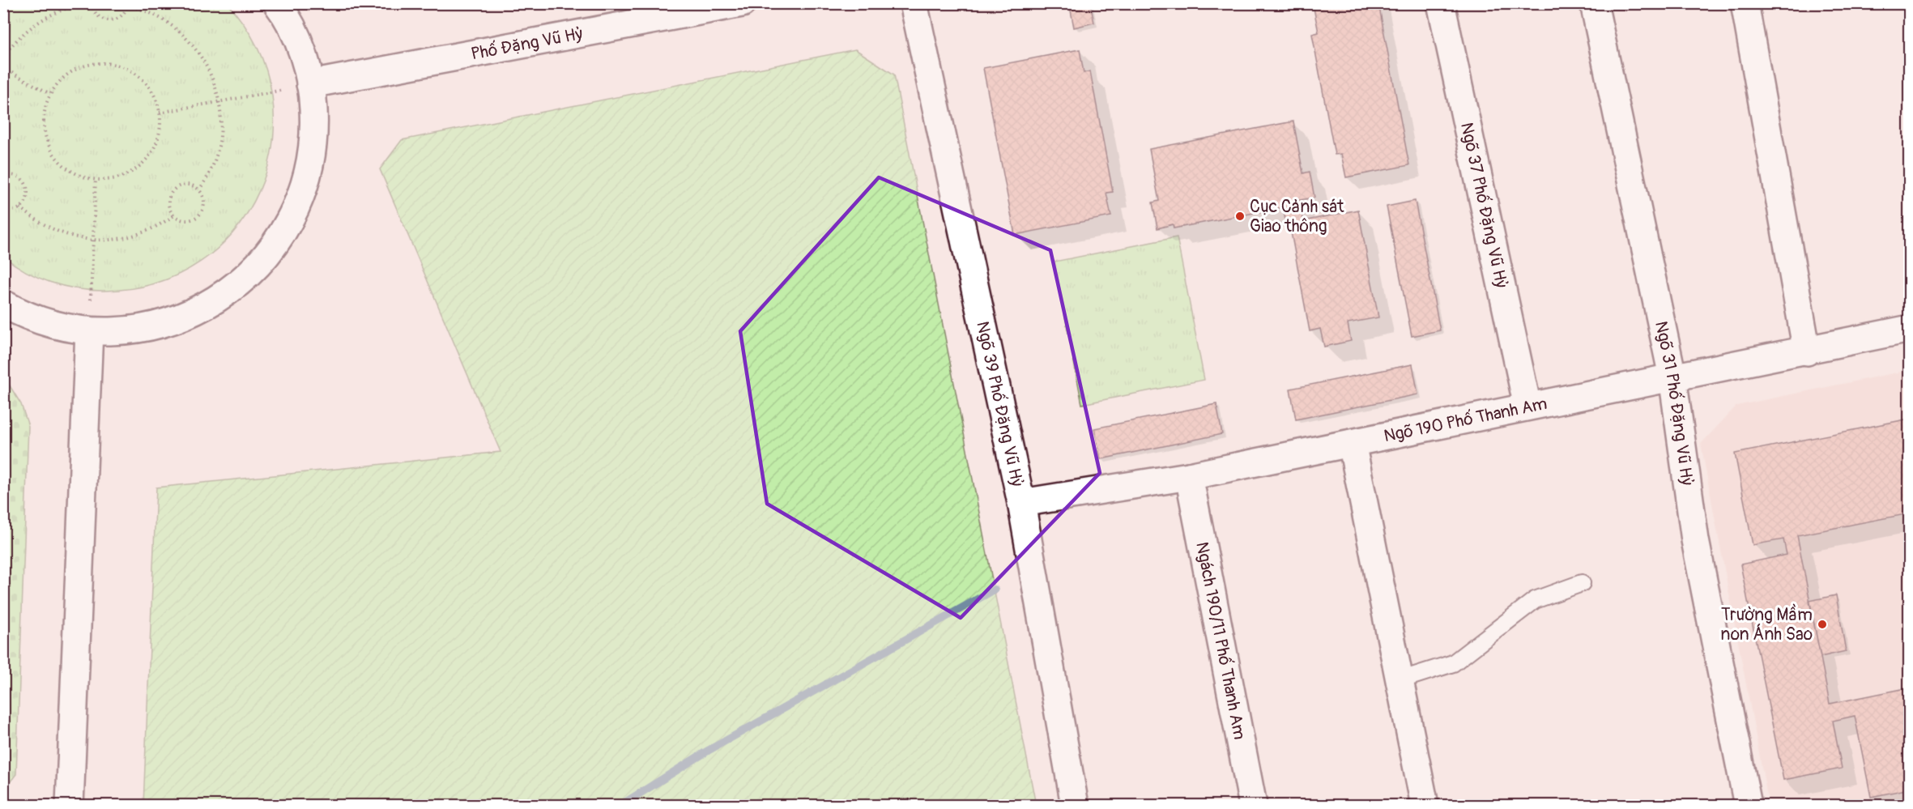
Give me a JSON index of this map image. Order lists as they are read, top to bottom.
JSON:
{
  "streets": {
    "street": [
      "Phố Đặng Vũ Hỷ",
      "Ngõ 37 Phố Đặng Vũ Hỷ",
      "Ngõ 39 Phố Đặng Vũ Hỷ",
      "Ngõ 31 Phố Đặng Vũ Hỷ",
      "Ngõ 190 Phố Thanh Am",
      "Ngách 190/11 Phố Thanh Am"
    ]
  },
  "crossings": [
    ["Ngõ 37 Phố Đặng Vũ Hỷ", "Ngõ 190 Phố Thanh Am"],
    ["Ngõ 39 Phố Đặng Vũ Hỷ", "Ngõ 190 Phố Thanh Am"],
    ["Ngõ 31 Phố Đặng Vũ Hỷ", "Ngõ 190 Phố Thanh Am"],
    ["Ngõ 190 Phố Thanh Am", "Ngách 190/11 Phố Thanh Am"]
  ],
  "places": ["Cục Cảnh sát Giao thông", "Trường Mầm non Ánh Sao"]
}
